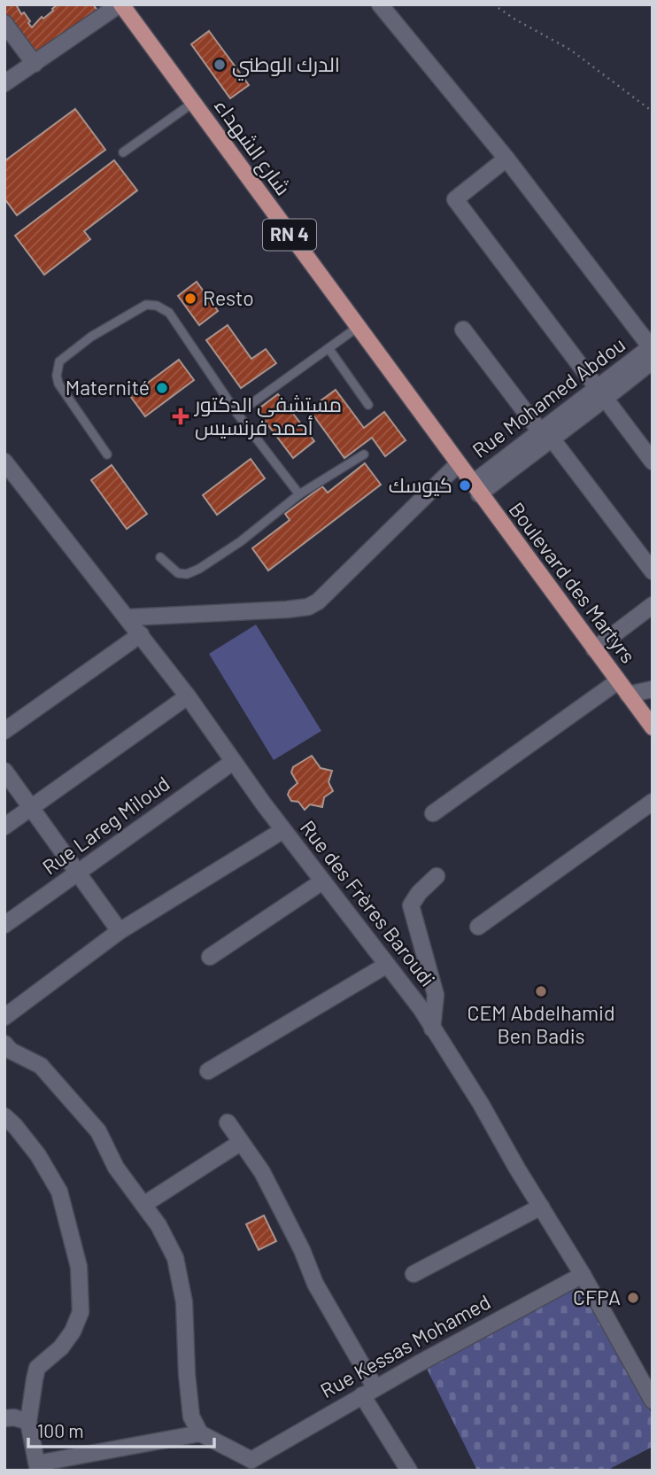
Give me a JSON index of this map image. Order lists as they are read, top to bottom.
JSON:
{
  "streets": {
    "main road": ["شارع الشهداء", "RN 4", "Boulevard des Martyrs"],
    "street": [
      "Rue Mohamed Abdou",
      "Rue Lareg Miloud",
      "Rue des Frères Baroudi",
      "Rue Kessas Mohamed"
    ]
  },
  "crossings": [
    ["شارع الشهداء", "Boulevard des Martyrs"],
    ["Rue Mohamed Abdou", "Boulevard des Martyrs"],
    ["Rue Lareg Miloud", "Rue des Frères Baroudi"],
    ["Rue des Frères Baroudi", "Rue Kessas Mohamed"]
  ],
  "places": {
    "other": [
      "الدرك الوطني",
      "Resto",
      "Maternité",
      "كيوسك",
      "CEM Abdelhamid Ben Badis",
      "CFPA"
    ],
    "health": ["مستشفى الدكتور أحمد فرنسيس"]
  },
  "scale_bar": "100 m"
}
